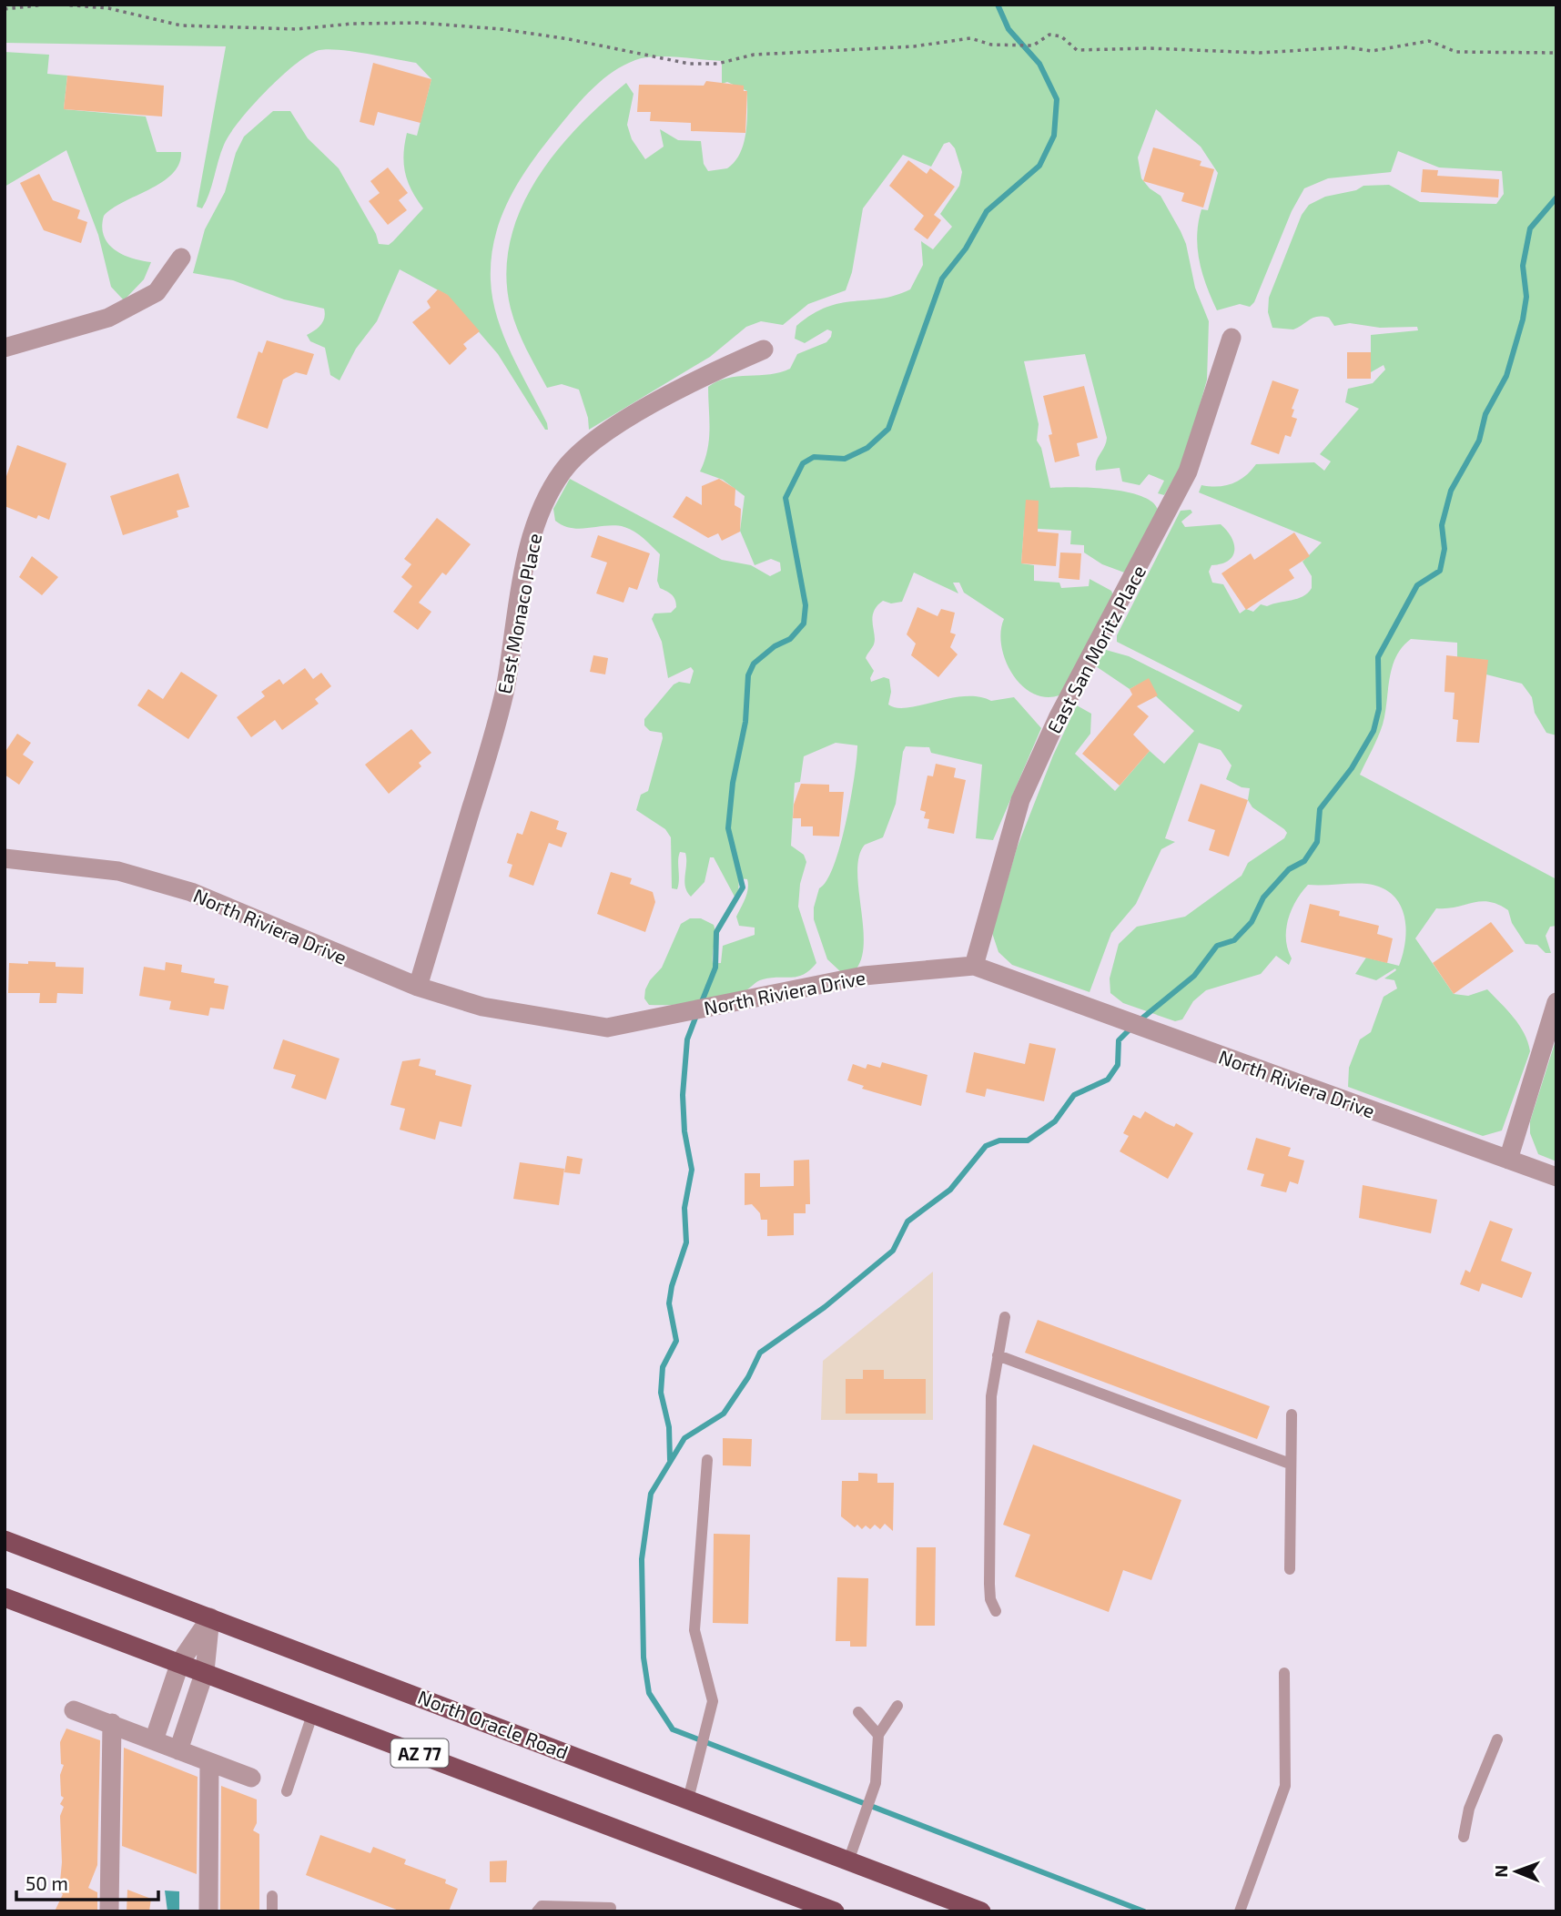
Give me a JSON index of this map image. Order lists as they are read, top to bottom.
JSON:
{
  "streets": {
    "highway": ["North Oracle Road", "AZ 77"],
    "street": ["East Monaco Place", "East San Moritz Place", "North Riviera Drive"]
  },
  "crossings": [
    ["East Monaco Place", "North Riviera Drive"],
    ["East San Moritz Place", "North Riviera Drive"]
  ],
  "scale_bar": "50 m",
  "north": "left"
}
